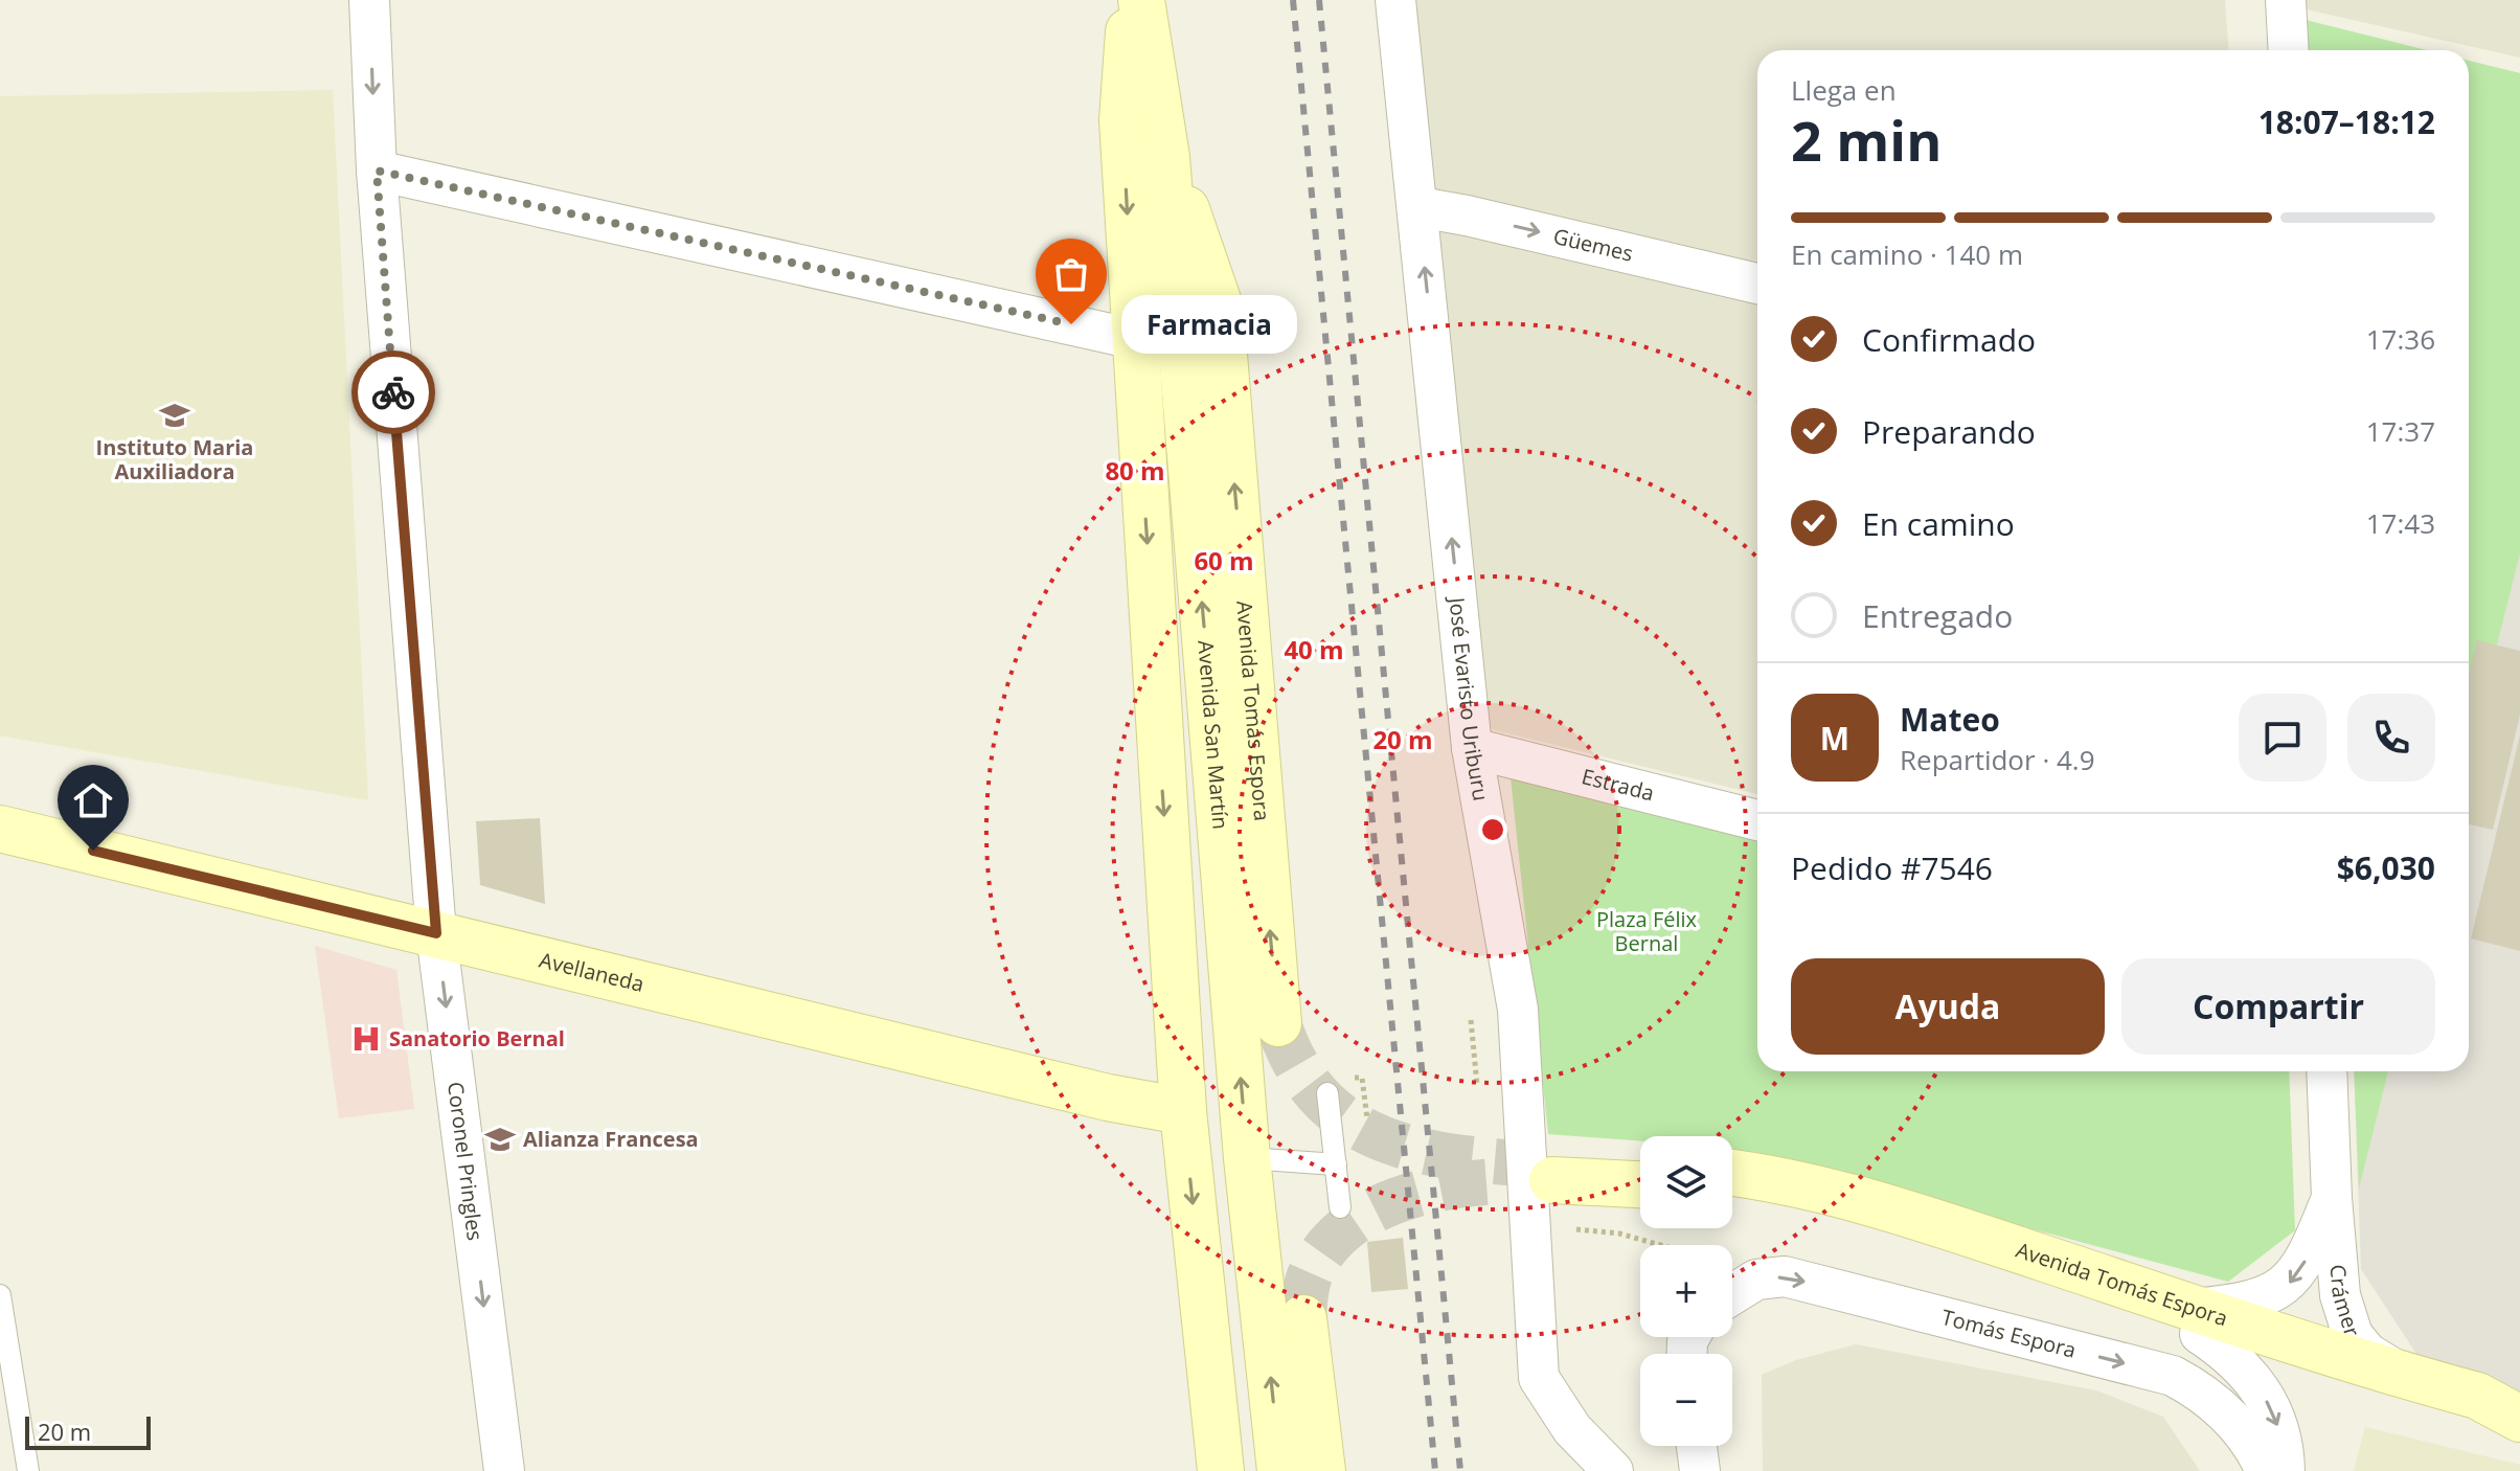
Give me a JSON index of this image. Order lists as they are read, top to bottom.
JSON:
{
  "streets": {
    "main road": ["Avenida Tomás Espora", "Avenida San Martín", "Avellaneda"],
    "street": [
      "Güemes",
      "José Evaristo Uriburu",
      "Estrada",
      "Coronel Pringles",
      "Crámer",
      "Tomás Espora"
    ]
  },
  "crossings": [
    ["Güemes", "José Evaristo Uriburu"],
    ["José Evaristo Uriburu", "Estrada"],
    ["Avenida Tomás Espora", "Avenida San Martín"],
    ["Avenida Tomás Espora", "Crámer"],
    ["Avellaneda", "Coronel Pringles"]
  ],
  "one_way": [
    "Güemes",
    "José Evaristo Uriburu",
    "Coronel Pringles",
    "Tomás Espora"
  ],
  "parks": ["Plaza Félix Bernal"],
  "places": {
    "other": ["Farmacia"],
    "school or university": ["Instituto Maria Auxiliadora", "Alianza Francesa"],
    "hospital": ["Sanatorio Bernal"]
  },
  "scale_bar": "20 m",
  "page": {
    "heading": ["2 min", "Llega en", "18:07–18:12"],
    "panel": [
      "Mateo",
      "Repartidor · 4.9",
      "Pedido #7546",
      "$6,030"
    ],
    "bar": "En camino · 140 m",
    "list": [
      ["Confirmado", "17:36"],
      ["Preparando", "17:37"],
      ["En camino", "17:43"],
      "Entregado"
    ],
    "bubble": "Farmacia",
    "round": "M",
    "buttons": ["Ayuda", "Compartir"],
    "map_buttons": ["+", "−"],
    "scale": "20 m"
  },
  "rings": [
    "80 m",
    "60 m",
    "40 m",
    "20 m"
  ]
}
